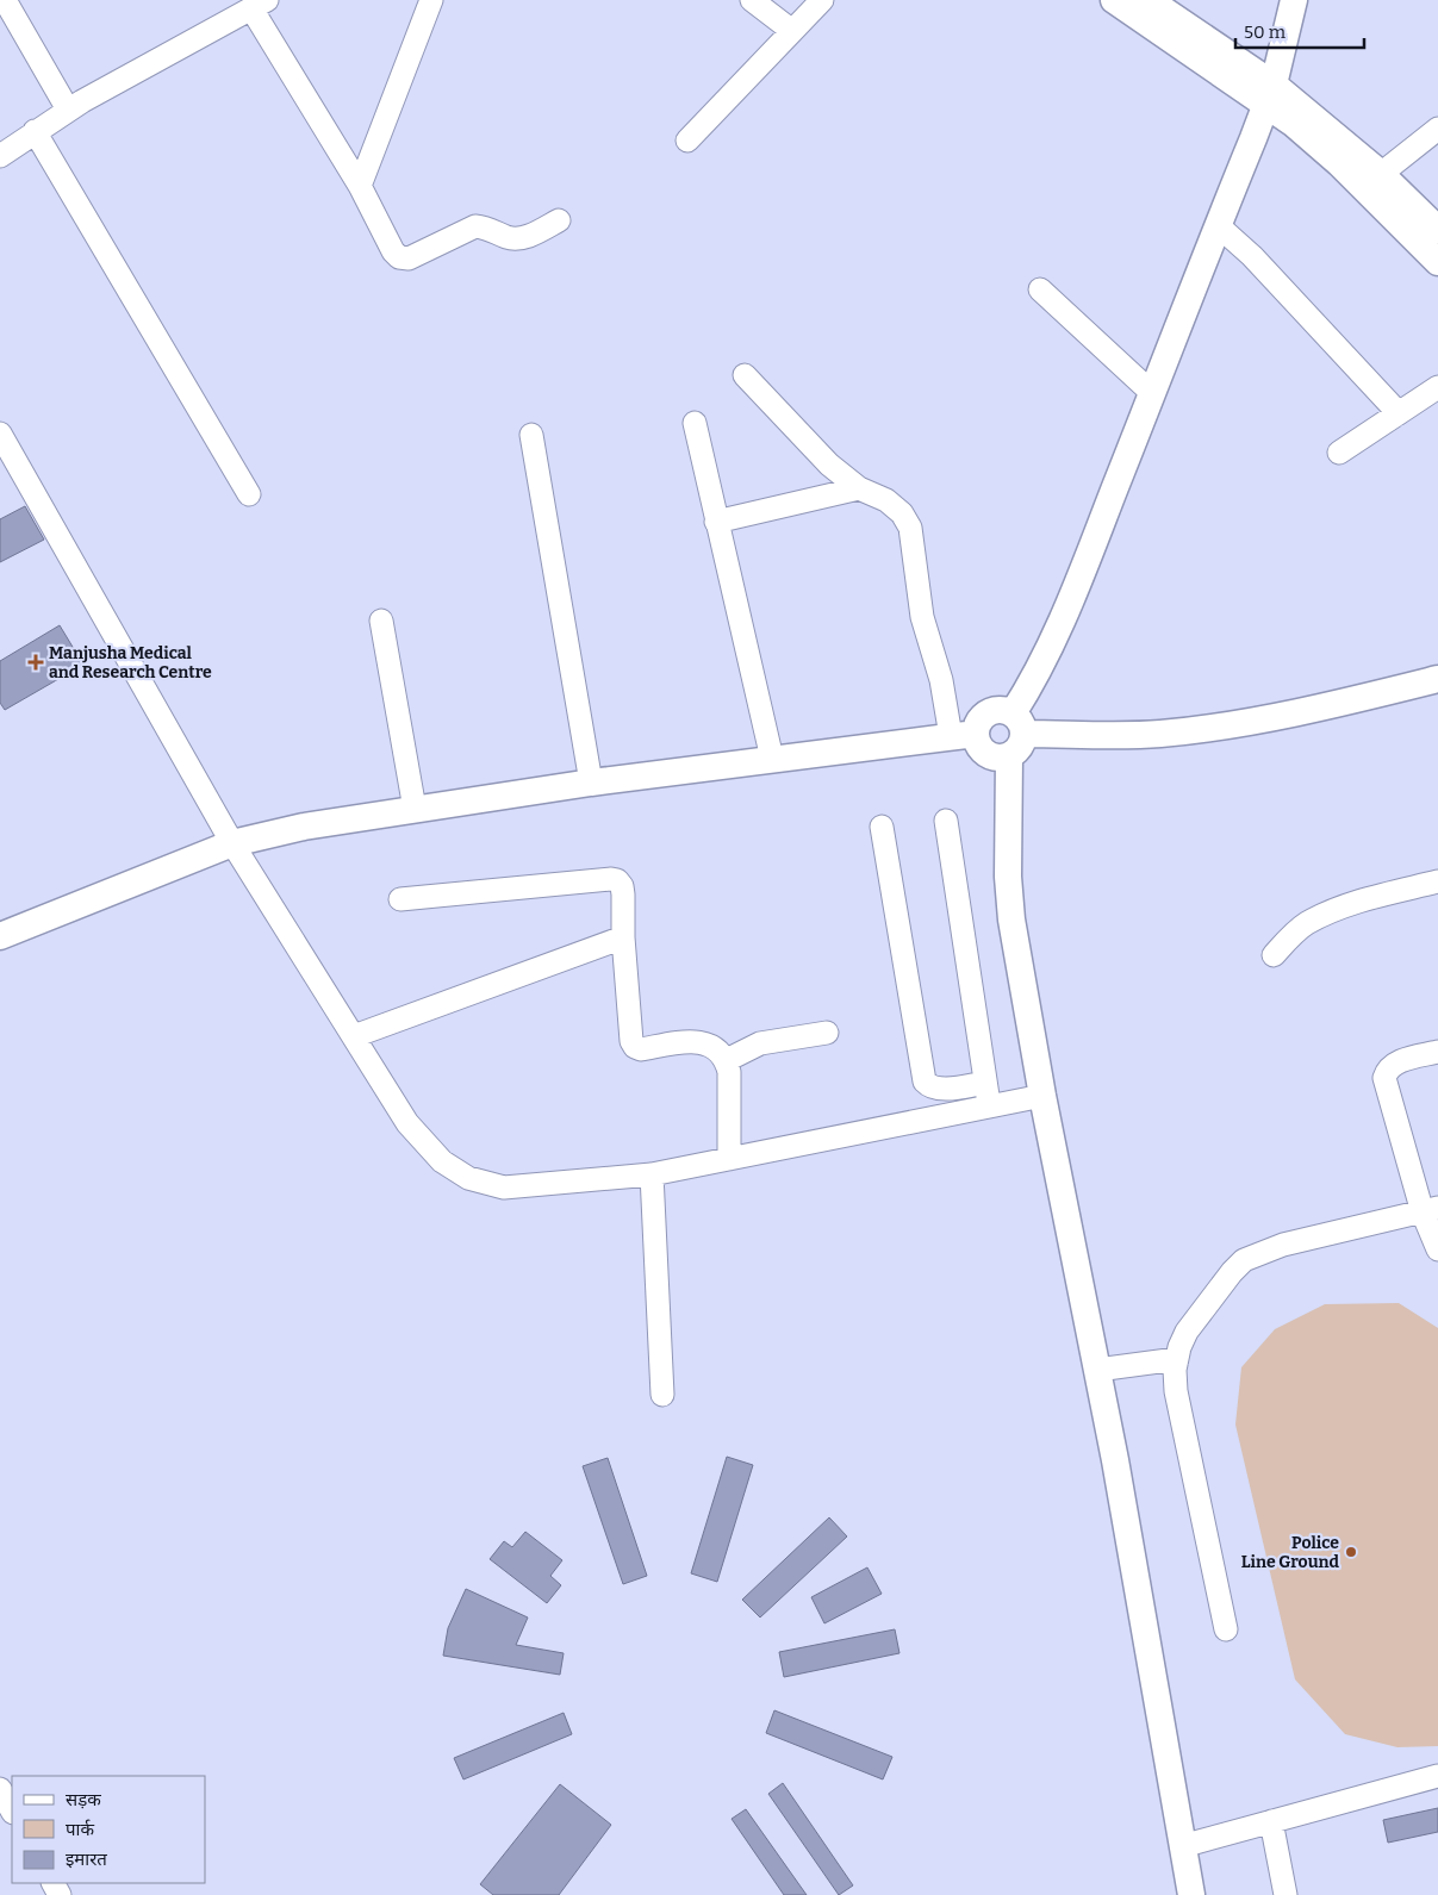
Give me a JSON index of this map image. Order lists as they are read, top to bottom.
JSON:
{
  "places": {
    "health": ["Manjusha Medical and Research Centre"],
    "other": ["Police Line Ground"]
  },
  "legend": ["सड़क", "पार्क", "इमारत"],
  "scale_bar": "50 m"
}
